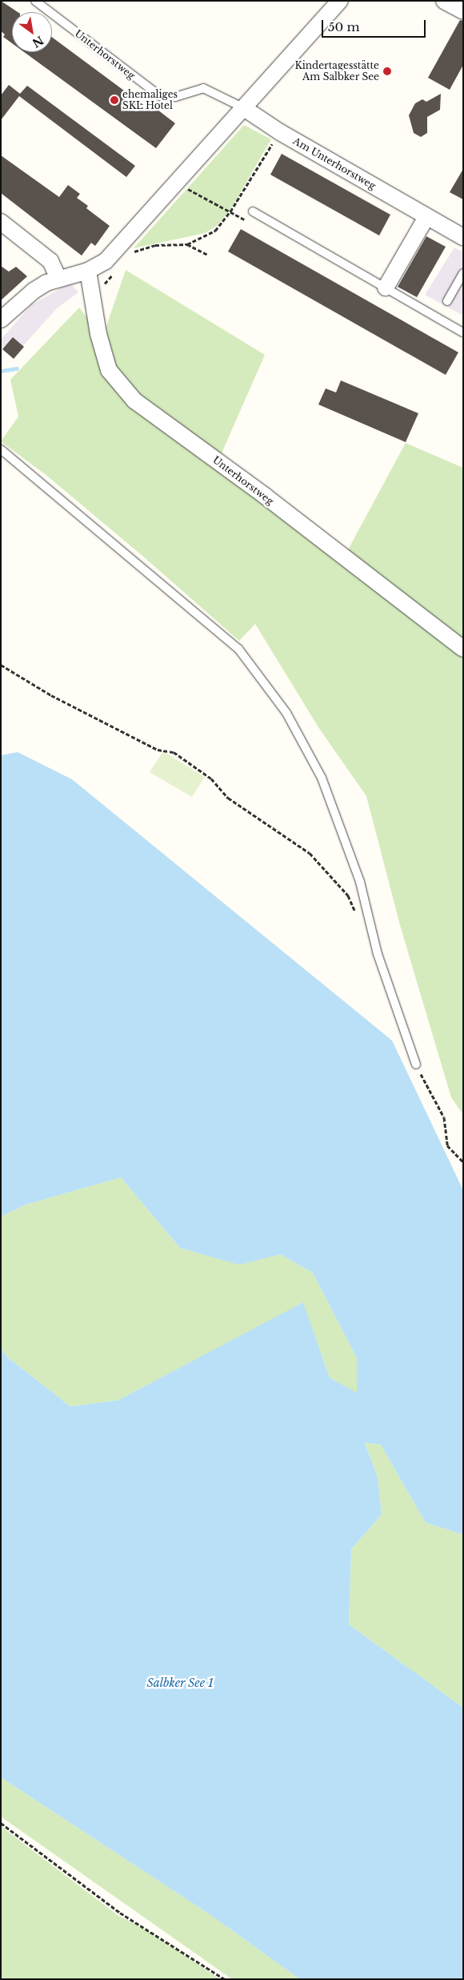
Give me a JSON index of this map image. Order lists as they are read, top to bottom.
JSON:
{
  "streets": {
    "street": ["Unterhorstweg", "Am Unterhorstweg"]
  },
  "crossings": [
    ["Unterhorstweg", "Am Unterhorstweg"]
  ],
  "water": ["Salbker See 1"],
  "places": ["Kindertagesstätte Am Salbker See", "ehemaliges SKL Hotel"],
  "scale_bar": "50 m",
  "north": "bottom right"
}
